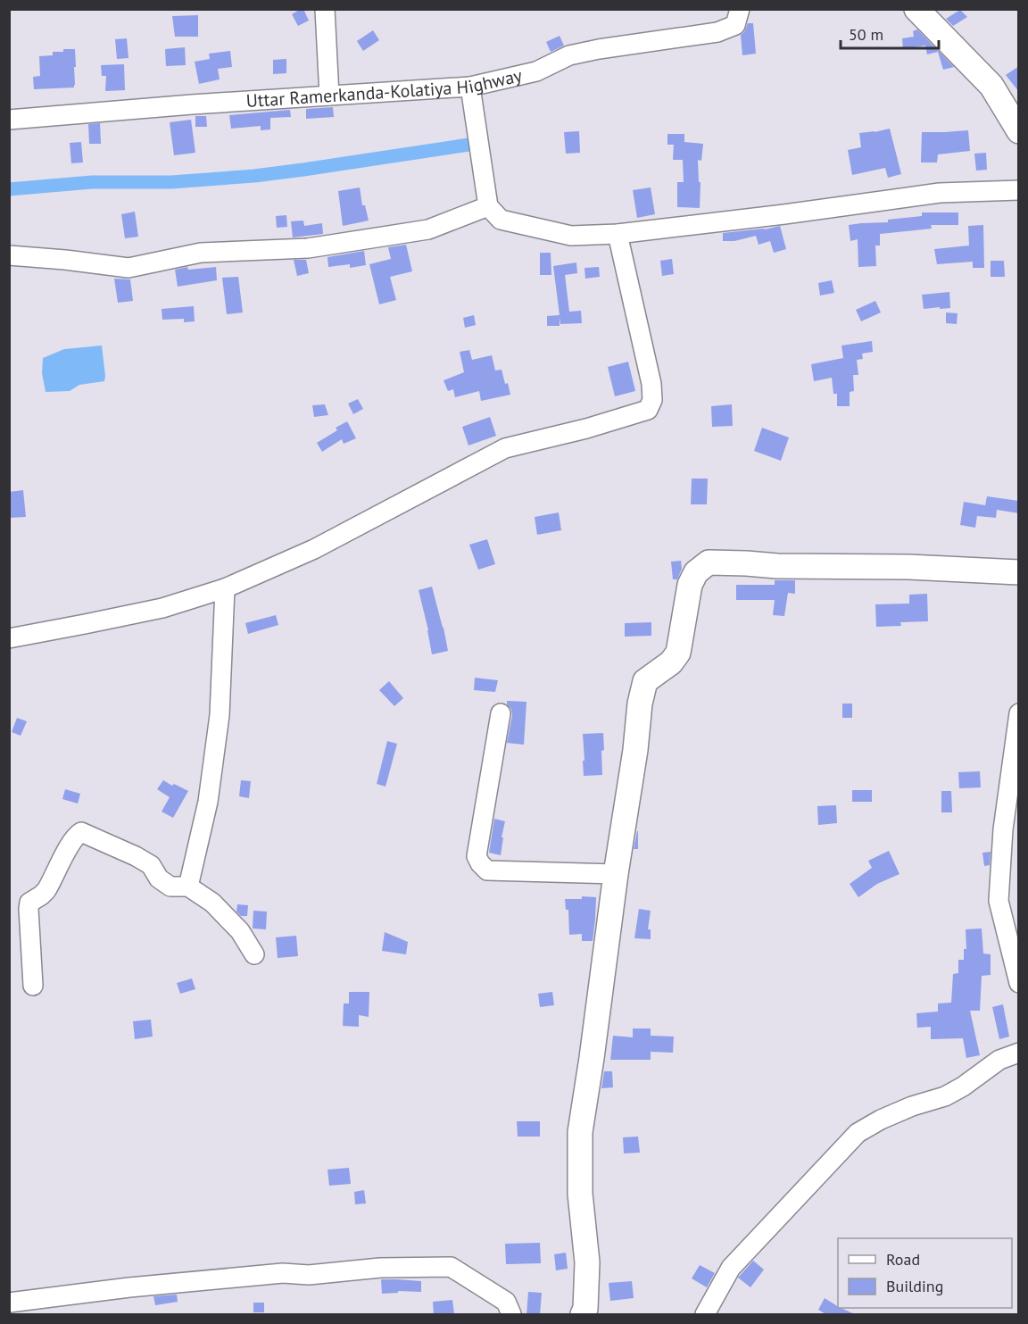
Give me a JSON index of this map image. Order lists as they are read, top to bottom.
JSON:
{
  "streets": {
    "street": ["Uttar Ramerkanda-Kolatiya Highway"]
  },
  "legend": ["Road", "Building"],
  "scale_bar": "50 m"
}
